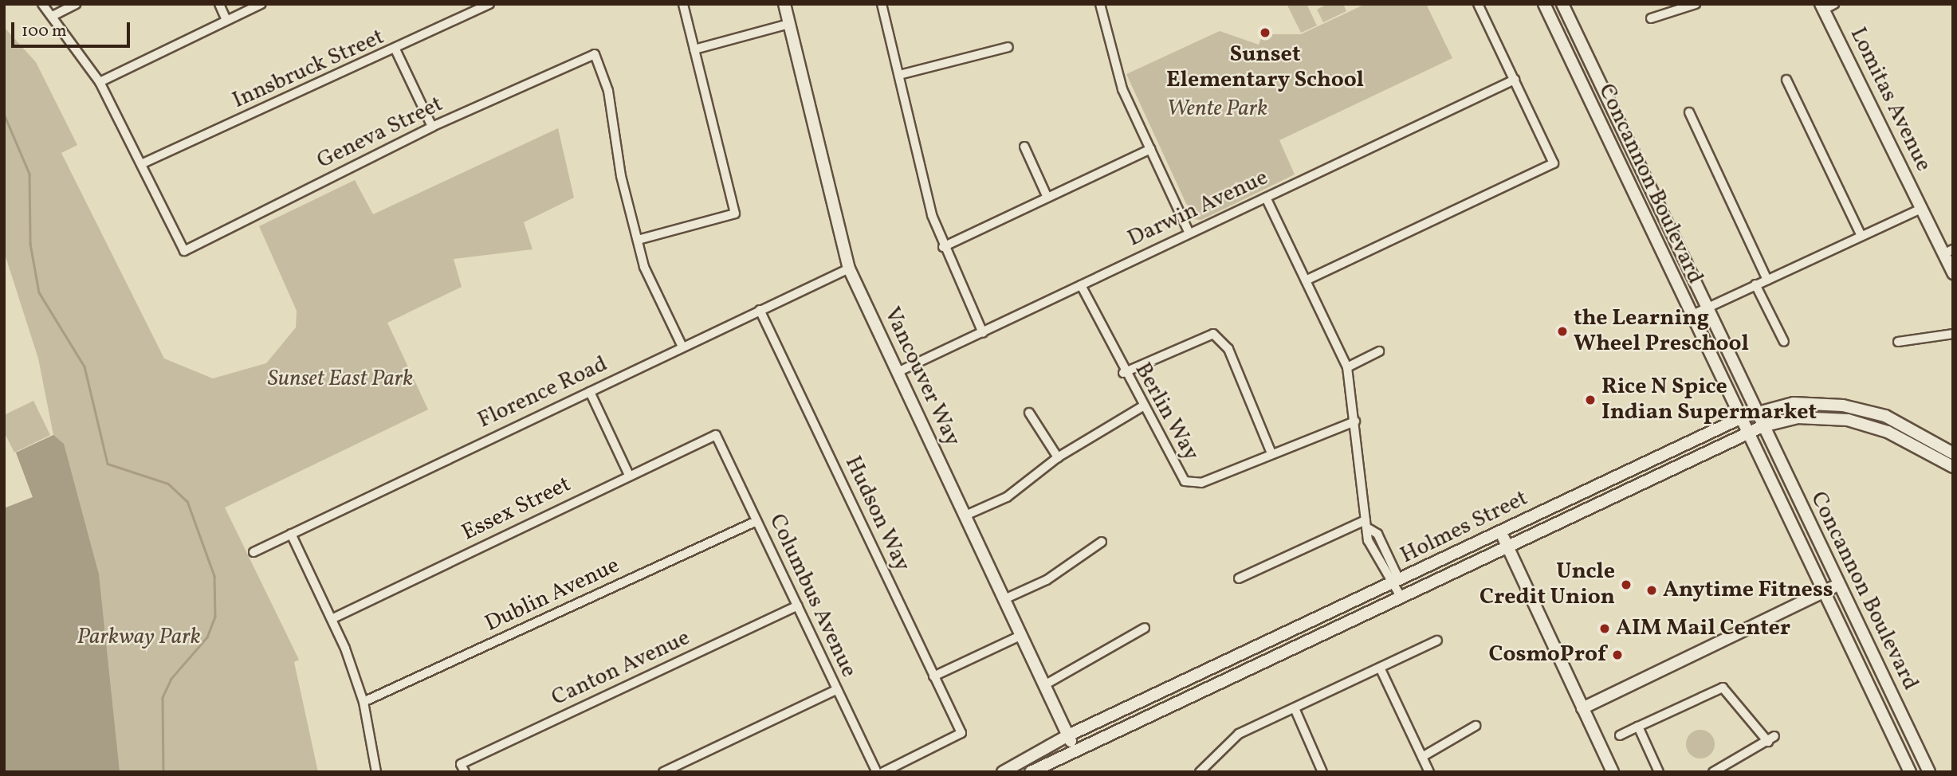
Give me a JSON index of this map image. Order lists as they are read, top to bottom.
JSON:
{
  "streets": {
    "main road": [
      "Lomitas Avenue",
      "Concannon Boulevard",
      "Vancouver Way",
      "Holmes Street"
    ],
    "street": [
      "Innsbruck Street",
      "Geneva Street",
      "Darwin Avenue",
      "Florence Road",
      "Berlin Way",
      "Essex Street",
      "Hudson Way",
      "Dublin Avenue",
      "Columbus Avenue",
      "Canton Avenue"
    ]
  },
  "crossings": [
    ["Innsbruck Street", "Geneva Street"],
    ["Concannon Boulevard", "Holmes Street"],
    ["Darwin Avenue", "Vancouver Way"],
    ["Darwin Avenue", "Berlin Way"],
    ["Vancouver Way", "Florence Road"],
    ["Vancouver Way", "Holmes Street"],
    ["Florence Road", "Hudson Way"],
    ["Essex Street", "Columbus Avenue"],
    ["Dublin Avenue", "Columbus Avenue"],
    ["Columbus Avenue", "Canton Avenue"]
  ],
  "parks": ["Wente Park", "Sunset East Park", "Parkway Park"],
  "places": [
    "Sunset Elementary School",
    "the Learning Wheel Preschool",
    "Rice N Spice Indian Supermarket",
    "Uncle Credit Union",
    "Anytime Fitness",
    "AIM Mail Center",
    "CosmoProf"
  ],
  "scale_bar": "100 m"
}
